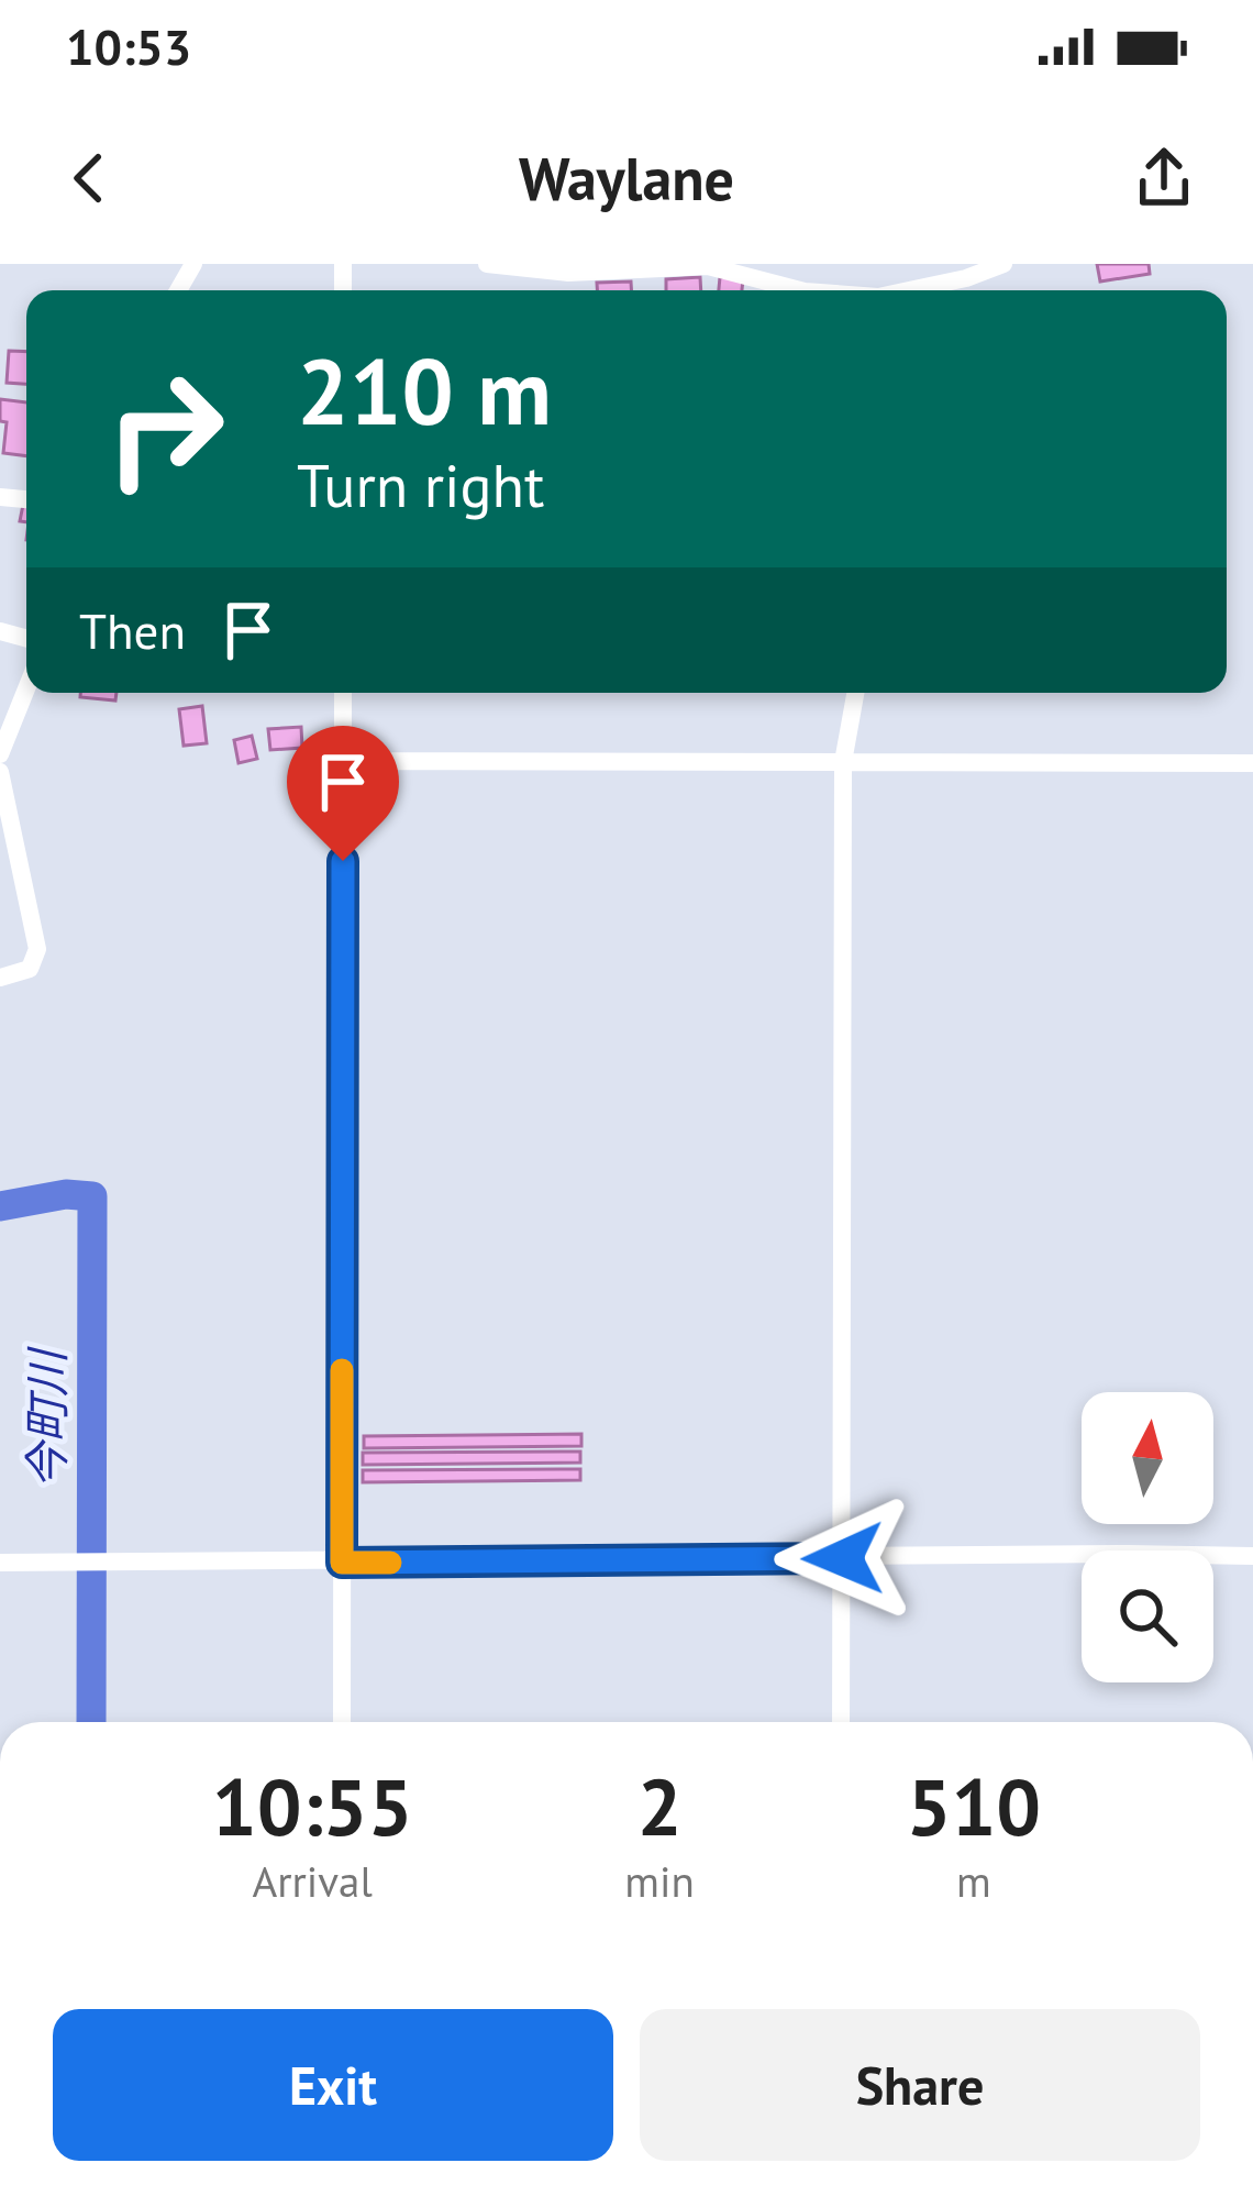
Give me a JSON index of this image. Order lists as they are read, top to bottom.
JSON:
{
  "water": ["今町川"],
  "north": "top",
  "page": {
    "status": "10:53",
    "header": "Waylane",
    "turn": ["210 m", "Turn right"],
    "then": "Then",
    "eta": [
      "10:55",
      "Arrival",
      "2",
      "min",
      "510",
      "m"
    ],
    "buttons": ["Exit", "Share"]
  }
}
